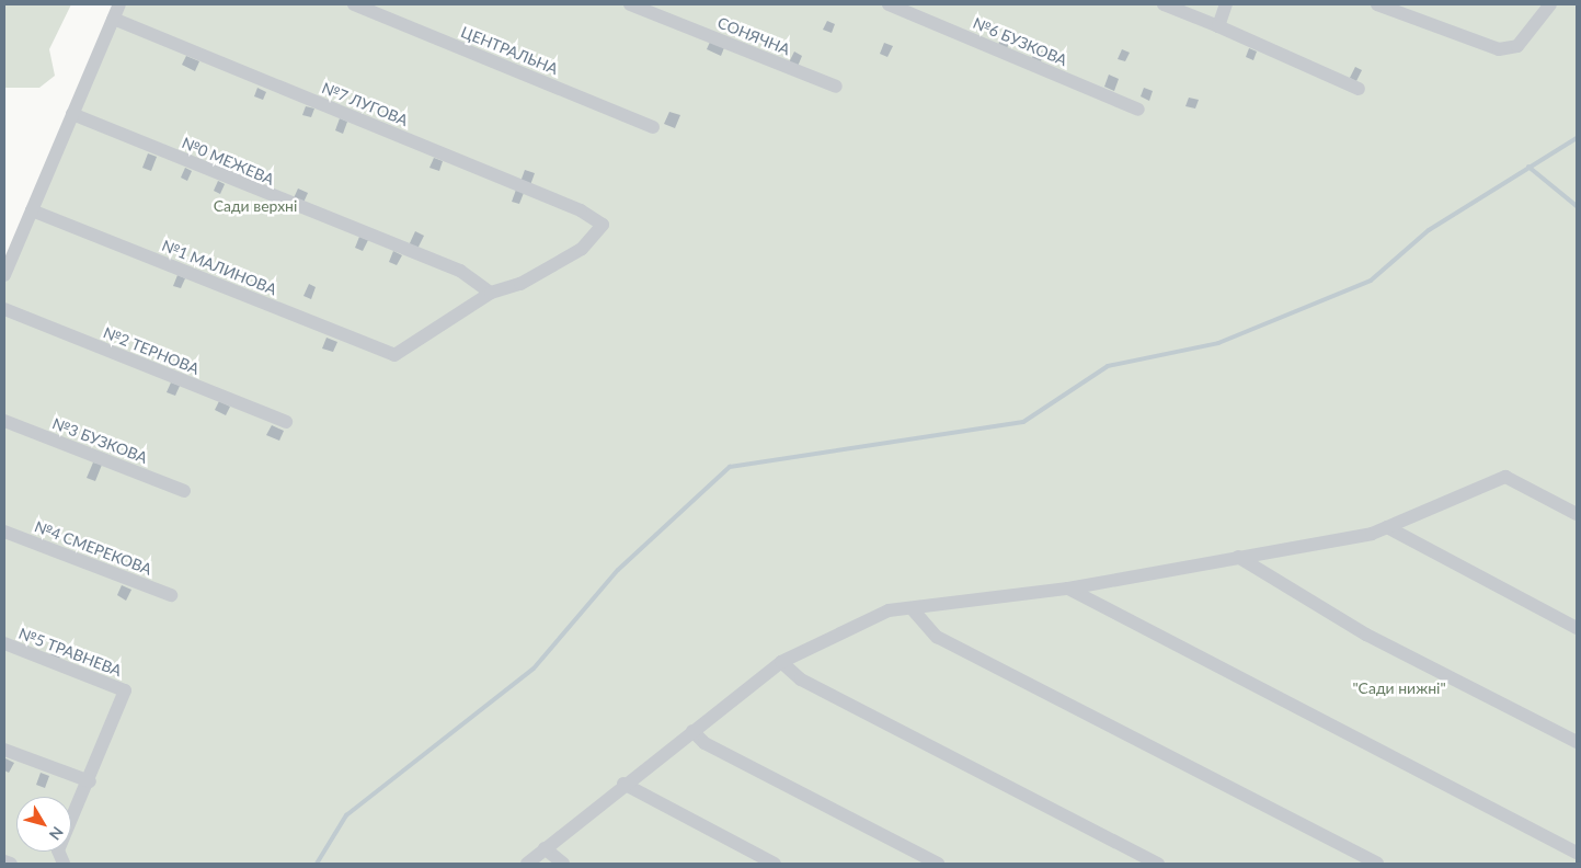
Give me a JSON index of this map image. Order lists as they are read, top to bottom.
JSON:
{
  "streets": {
    "street": [
      "СОНЯЧНА",
      "№6 БУЗКОВА",
      "ЦЕНТРАЛЬНА",
      "№7 ЛУГОВА",
      "№0 МЕЖЕВА",
      "№1 МАЛИНОВА",
      "№2 ТЕРНОВА",
      "№3 БУЗКОВА",
      "№4 СМЕРЕКОВА",
      "№5 ТРАВНЕВА"
    ]
  },
  "crossings": [
    ["№7 ЛУГОВА", "№0 МЕЖЕВА"],
    ["№7 ЛУГОВА", "№1 МАЛИНОВА"],
    ["№0 МЕЖЕВА", "№1 МАЛИНОВА"]
  ],
  "parks": ["Сади верхні", "\"Сади нижні\""],
  "north": "bottom right"
}
